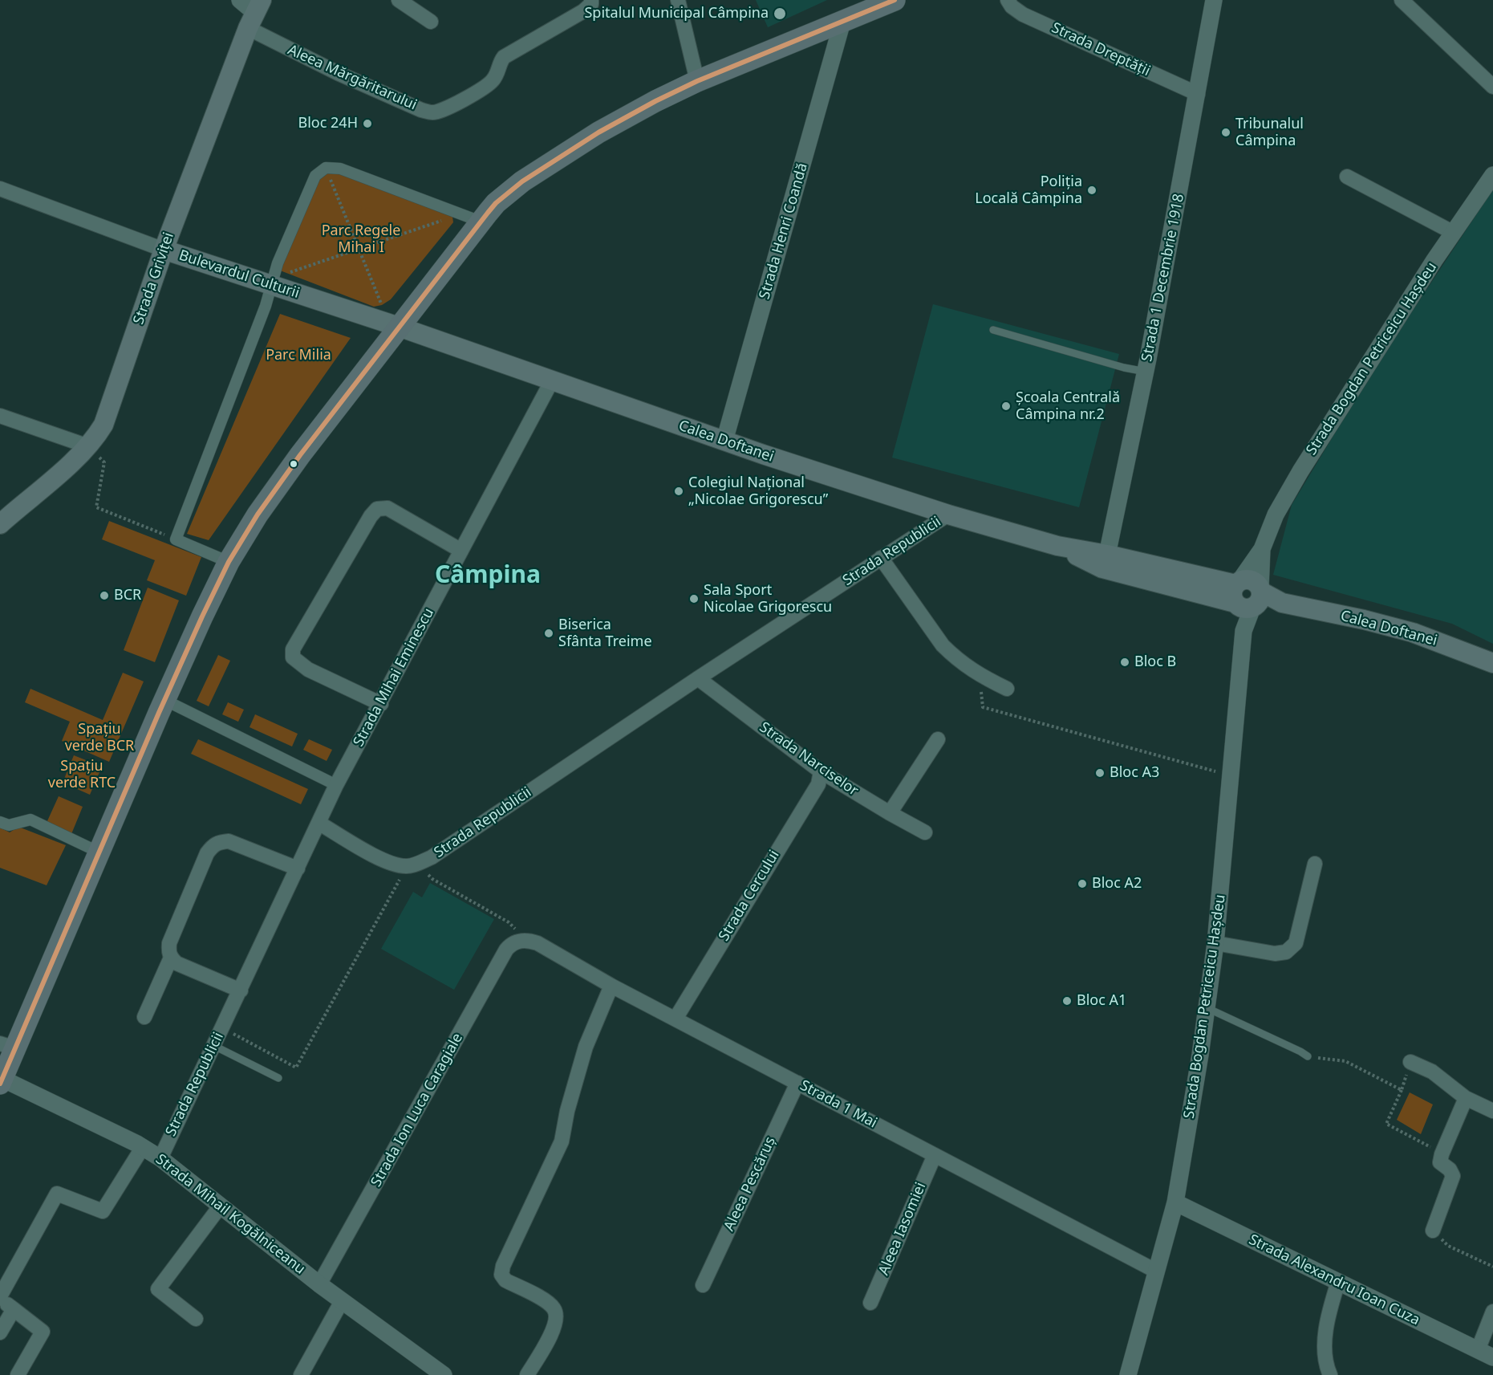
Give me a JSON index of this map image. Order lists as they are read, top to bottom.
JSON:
{
  "streets": {
    "main road": ["Bulevardul Culturii", "Strada Griviței", "Calea Doftanei"],
    "street": [
      "Strada Dreptății",
      "Aleea Mărgăritarului",
      "Strada Henri Coandă",
      "Strada 1 Decembrie 1918",
      "Strada Bogdan Petriceicu Hașdeu",
      "Strada Republicii",
      "Strada Mihai Eminescu",
      "Strada Narciselor",
      "Strada Cercului",
      "Strada 1 Mai",
      "Strada Ion Luca Caragiale",
      "Aleea Pescăruș",
      "Strada Mihail Kogălniceanu",
      "Aleea Iasomiei",
      "Strada Alexandru Ioan Cuza"
    ]
  },
  "crossings": [
    ["Strada Dreptății", "Strada 1 Decembrie 1918"],
    ["Aleea Mărgăritarului", "Strada Griviței"],
    ["Strada Henri Coandă", "Calea Doftanei"],
    ["Bulevardul Culturii", "Strada Griviței"],
    ["Bulevardul Culturii", "Calea Doftanei"],
    ["Strada 1 Decembrie 1918", "Calea Doftanei"],
    ["Strada Bogdan Petriceicu Hașdeu", "Calea Doftanei"],
    ["Strada Bogdan Petriceicu Hașdeu", "Strada 1 Mai"],
    ["Strada Bogdan Petriceicu Hașdeu", "Strada Alexandru Ioan Cuza"],
    ["Calea Doftanei", "Strada Republicii"],
    ["Calea Doftanei", "Strada Mihai Eminescu"],
    ["Strada Republicii", "Strada Mihai Eminescu"],
    ["Strada Republicii", "Strada Narciselor"],
    ["Strada Republicii", "Strada Mihail Kogălniceanu"],
    ["Strada Narciselor", "Strada Cercului"],
    ["Strada Cercului", "Strada 1 Mai"],
    ["Strada 1 Mai", "Strada Ion Luca Caragiale"],
    ["Strada 1 Mai", "Aleea Pescăruș"],
    ["Strada 1 Mai", "Aleea Iasomiei"],
    ["Strada Ion Luca Caragiale", "Strada Mihail Kogălniceanu"]
  ],
  "districts": ["Câmpina"],
  "parks": [
    "Parc Regele Mihai I",
    "Parc Milia",
    "Spațiu verde BCR",
    "Spațiu verde RTC"
  ],
  "places": [
    "Spitalul Municipal Câmpina",
    "Bloc 24H",
    "Tribunalul Câmpina",
    "Poliția Locală Câmpina",
    "Școala Centrală Câmpina nr.2",
    "Colegiul Național „Nicolae Grigorescu”",
    "BCR",
    "Sala Sport Nicolae Grigorescu",
    "Biserica Sfânta Treime",
    "Bloc B",
    "Bloc A3",
    "Bloc A2",
    "Bloc A1"
  ]
}
